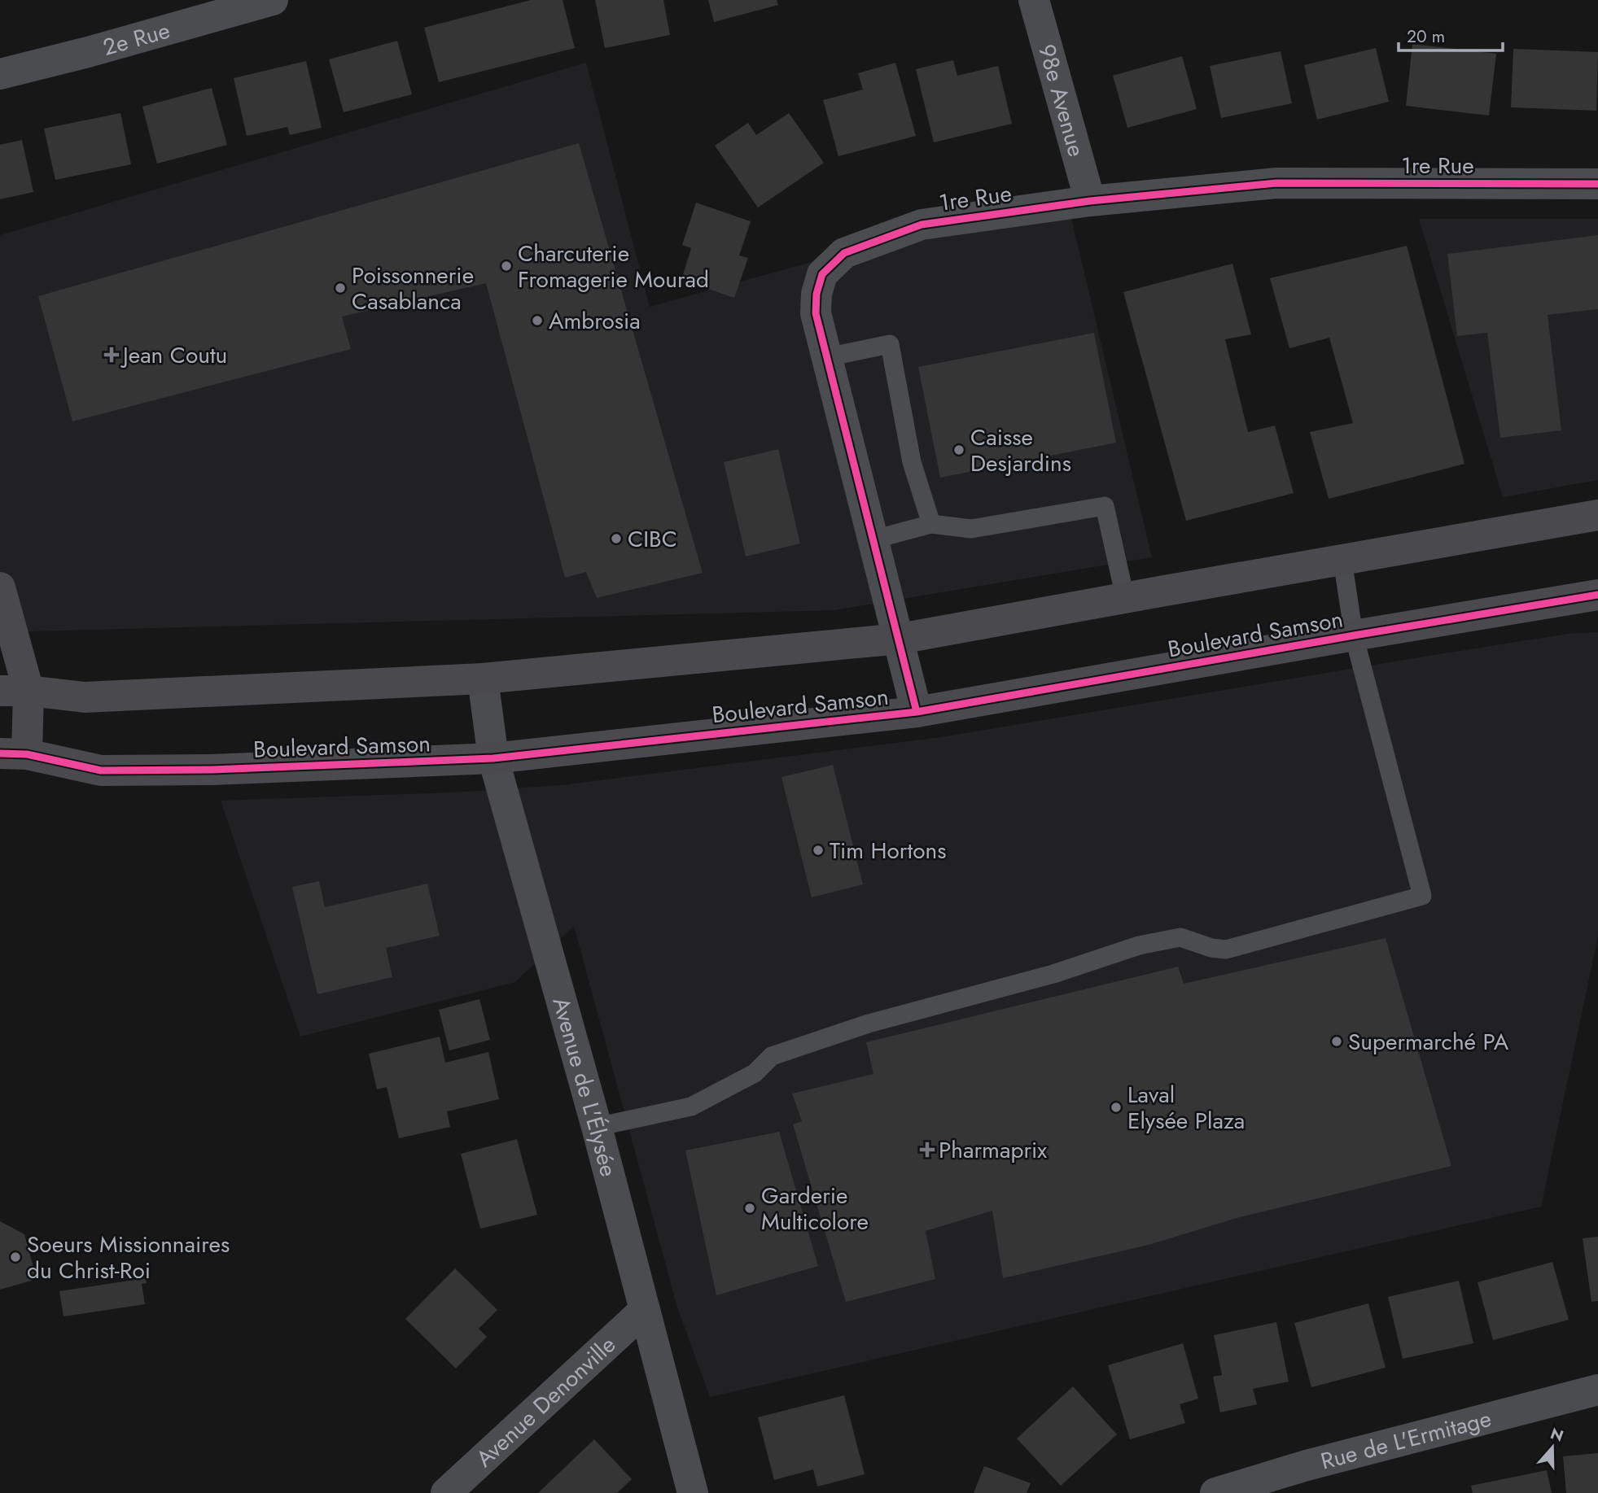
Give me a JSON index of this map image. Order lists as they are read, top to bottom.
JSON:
{
  "streets": {
    "street": [
      "2e Rue",
      "98e Avenue",
      "1re Rue",
      "Boulevard Samson",
      "Avenue de L'Élysée",
      "Avenue Denonville",
      "Rue de L'Ermitage"
    ]
  },
  "crossings": [
    ["98e Avenue", "1re Rue"],
    ["1re Rue", "Boulevard Samson"],
    ["Boulevard Samson", "Avenue de L'Élysée"],
    ["Avenue de L'Élysée", "Avenue Denonville"]
  ],
  "places": {
    "other": [
      "Charcuterie Fromagerie Mourad",
      "Poissonnerie Casablanca",
      "Ambrosia",
      "Caisse Desjardins",
      "CIBC",
      "Tim Hortons",
      "Supermarché PA",
      "Laval Elysée Plaza",
      "Garderie Multicolore",
      "Soeurs Missionnaires du Christ-Roi"
    ],
    "health": ["Jean Coutu", "Pharmaprix"]
  },
  "scale_bar": "20 m",
  "north": "top"
}
